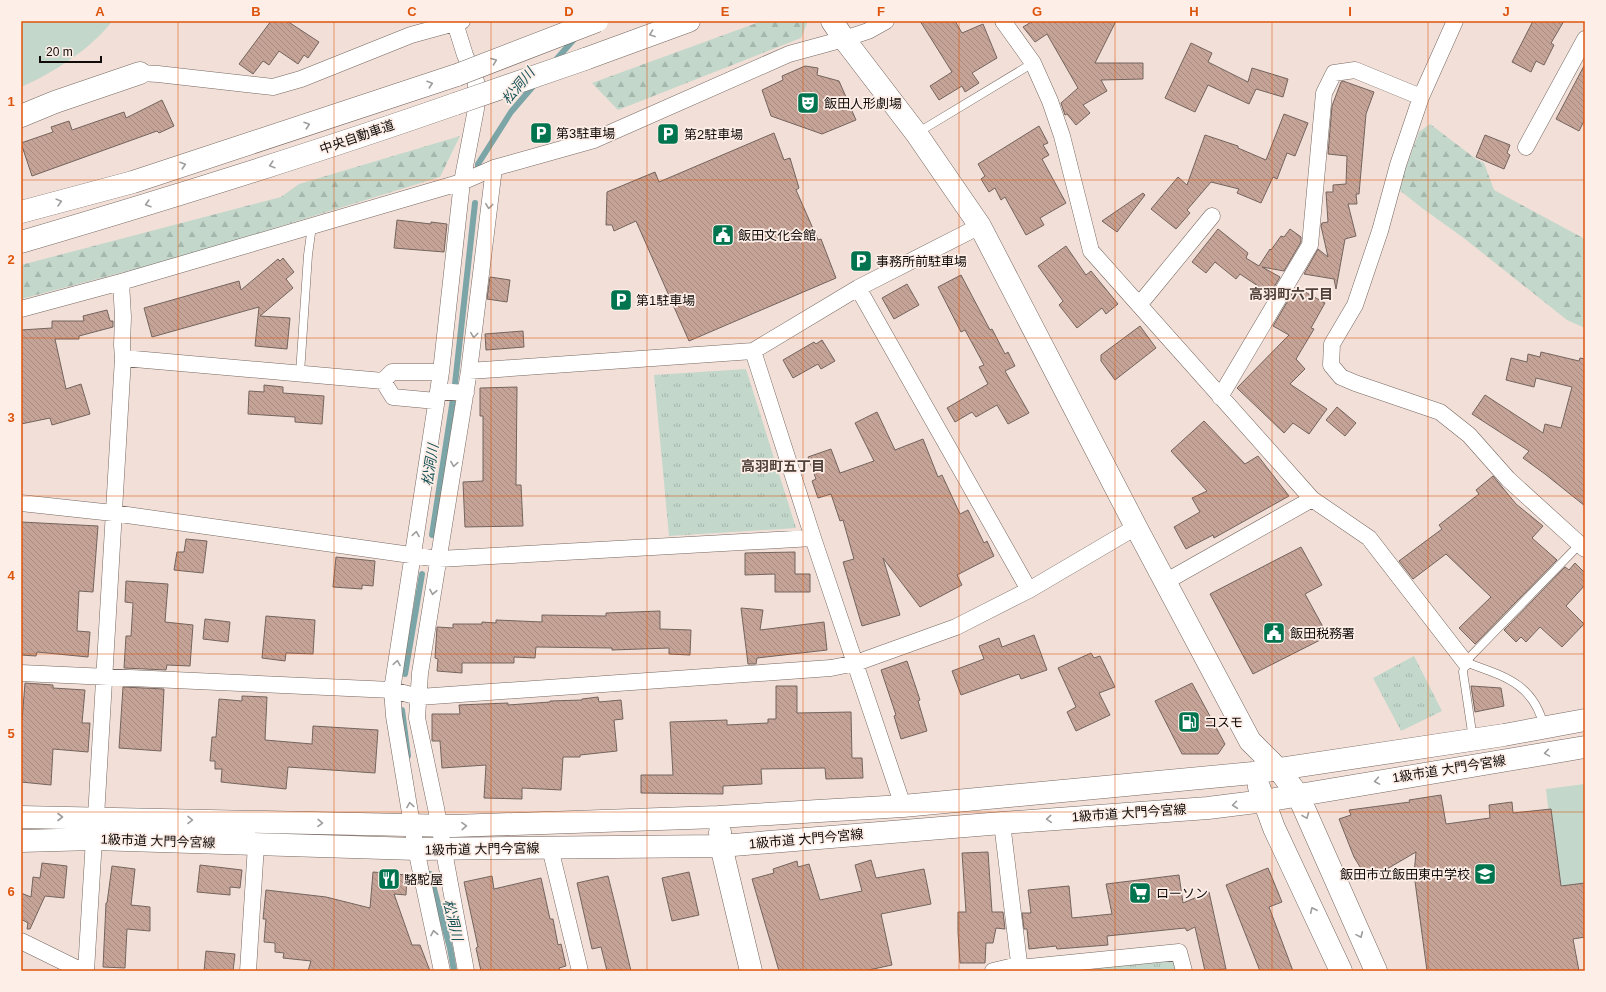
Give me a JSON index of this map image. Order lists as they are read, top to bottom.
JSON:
{
  "streets": {
    "main road": ["中央自動車道", "1級市道 大門今宮線"]
  },
  "districts": ["高羽町六丁目", "高羽町五丁目"],
  "water": ["松洞川"],
  "places": {
    "theatre": ["飯田人形劇場"],
    "parking": [
      "第3駐車場",
      "第2駐車場",
      "事務所前駐車場",
      "第1駐車場"
    ],
    "public building": ["飯田文化会館", "飯田税務署"],
    "fuel station": ["コスモ"],
    "school or university": ["飯田市立飯田東中学校"],
    "restaurant": ["駱駝屋"],
    "supermarket": ["ローソン"]
  },
  "scale_bar": "20 m",
  "grid": {
    "columns": [
      "A",
      "B",
      "C",
      "D",
      "E",
      "F",
      "G",
      "H",
      "I",
      "J"
    ],
    "rows": [
      "1",
      "2",
      "3",
      "4",
      "5",
      "6"
    ]
  }
}
